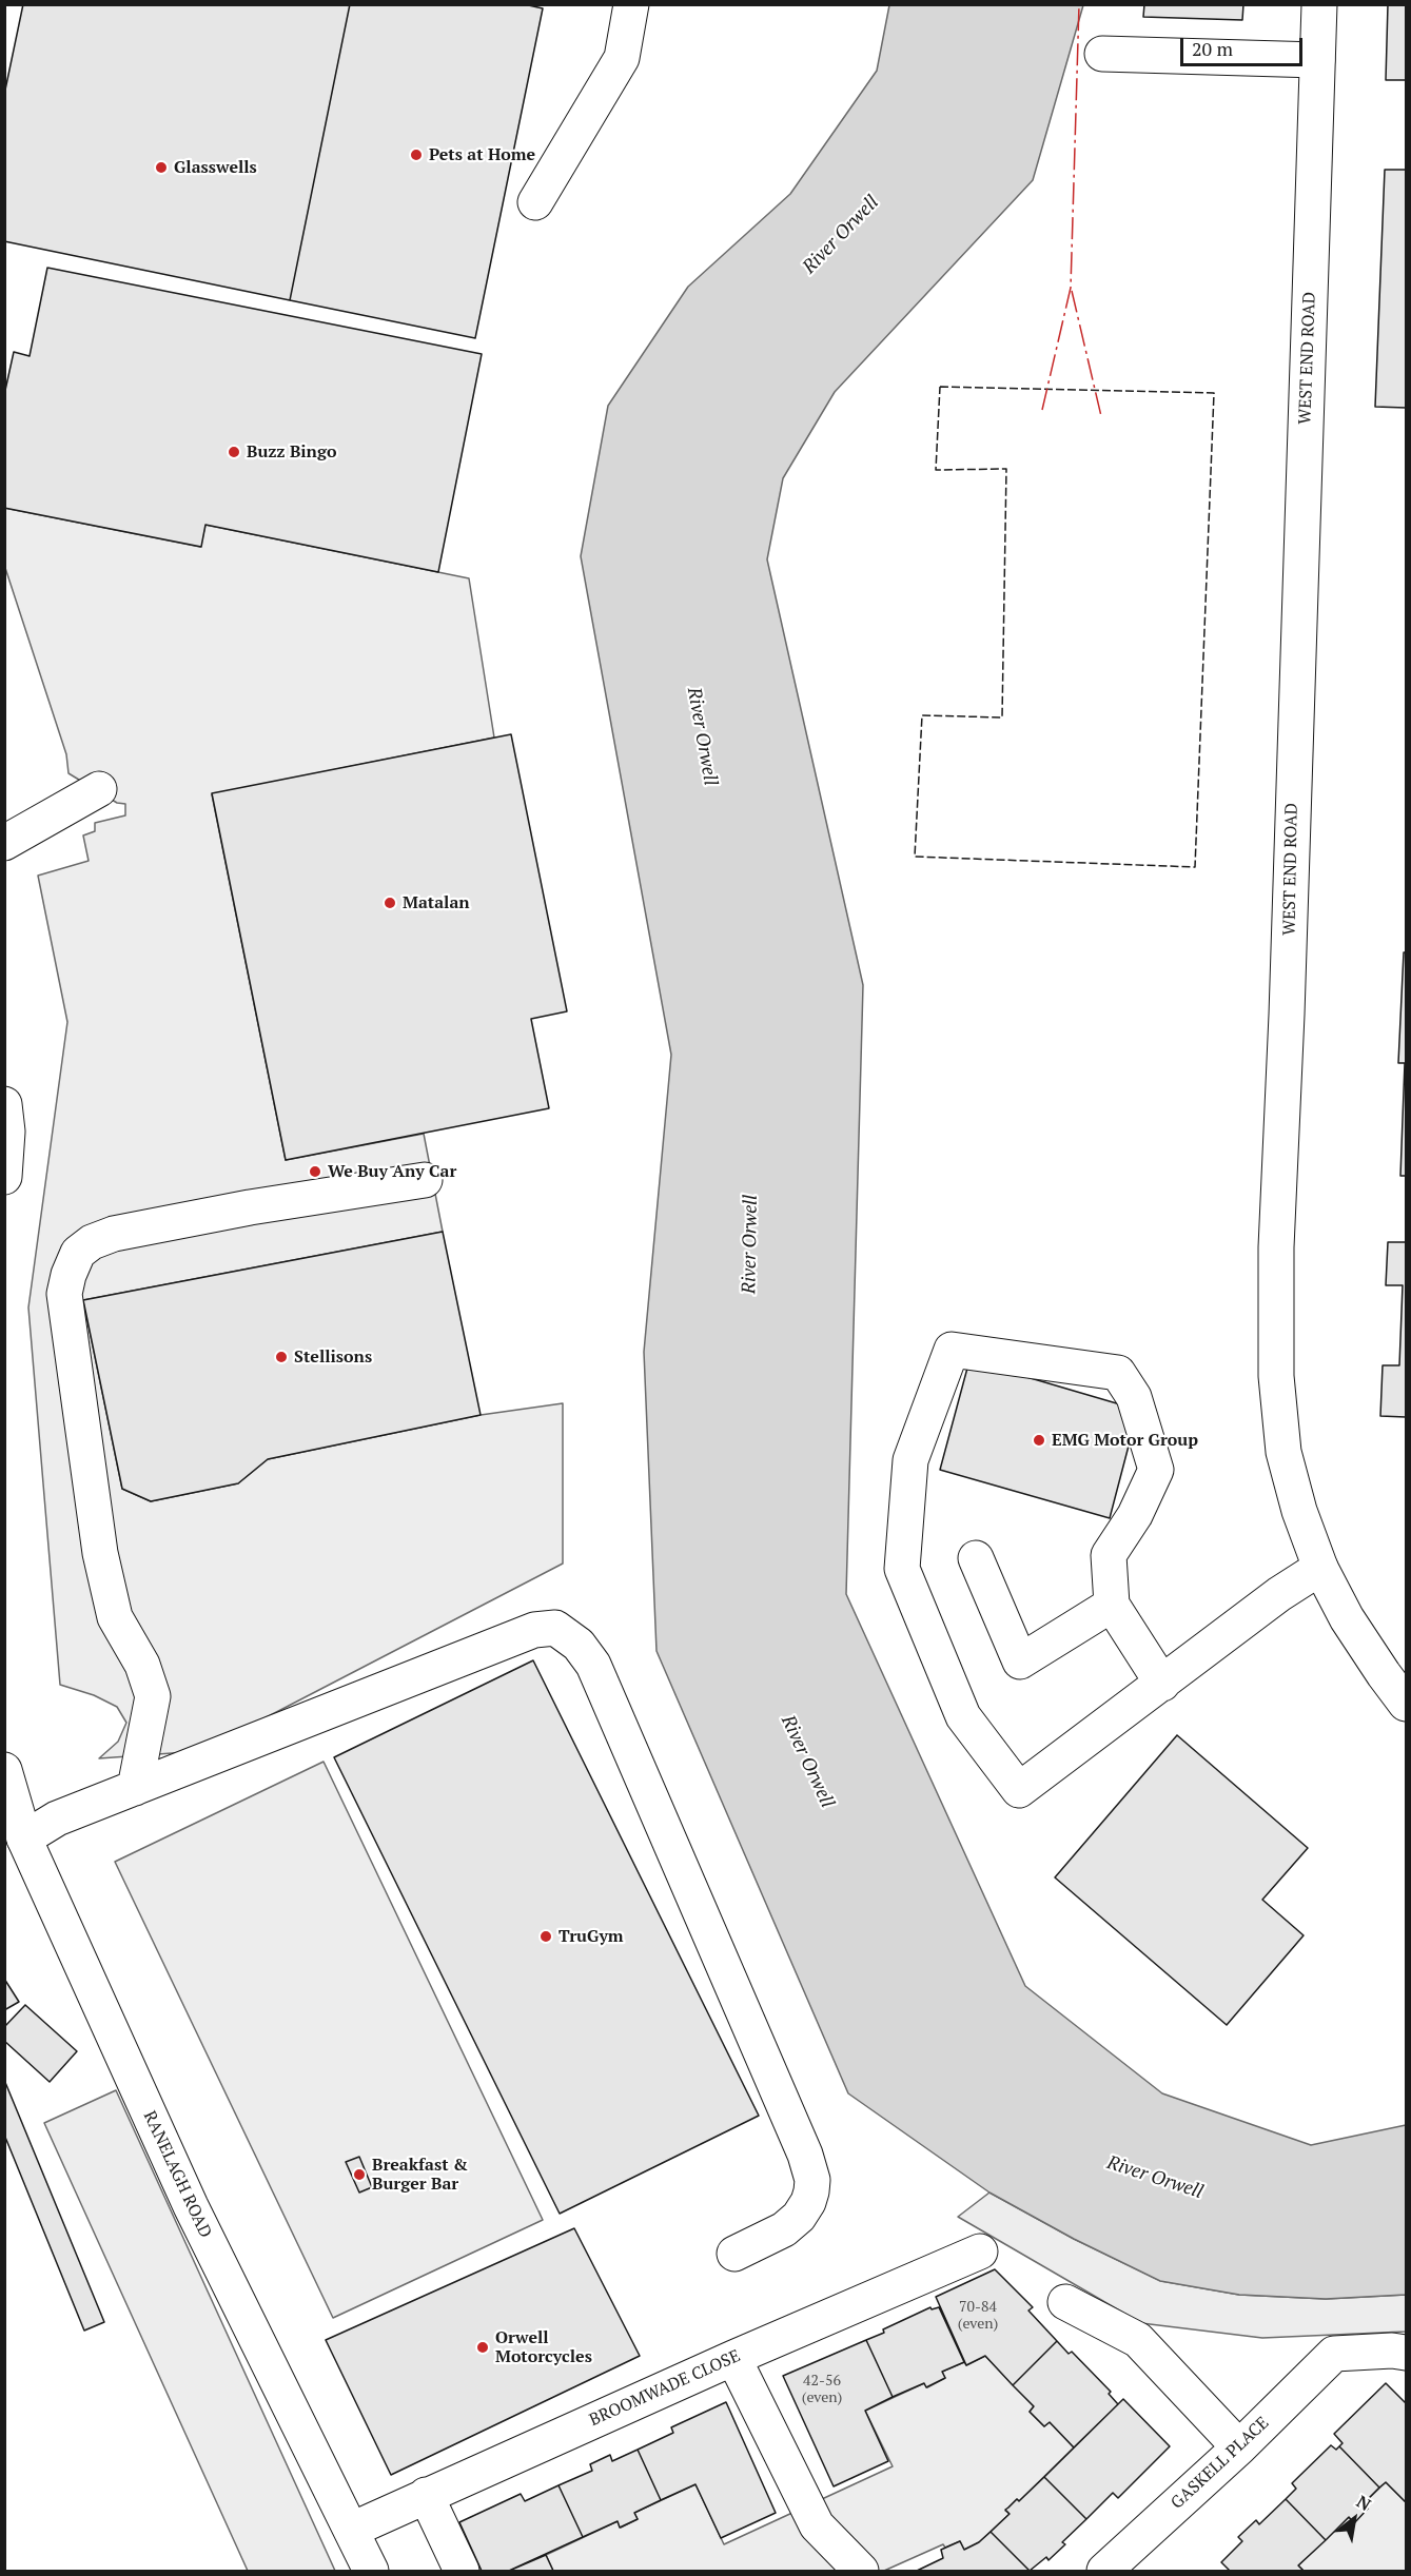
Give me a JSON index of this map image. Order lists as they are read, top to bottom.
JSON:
{
  "streets": {
    "main road": [
      "WEST END ROAD",
      "RANELAGH ROAD",
      "BROOMWADE CLOSE",
      "GASKELL PLACE"
    ]
  },
  "crossings": [
    ["RANELAGH ROAD", "BROOMWADE CLOSE"]
  ],
  "water": ["River Orwell"],
  "places": [
    "Pets at Home",
    "Glasswells",
    "Buzz Bingo",
    "Matalan",
    "We Buy Any Car",
    "Stellisons",
    "EMG Motor Group",
    "TruGym",
    "Breakfast & Burger Bar",
    "Orwell Motorcycles"
  ],
  "house_numbers": ["70-84 (even)", "42-56 (even)"],
  "scale_bar": "20 m",
  "north": "top right"
}
